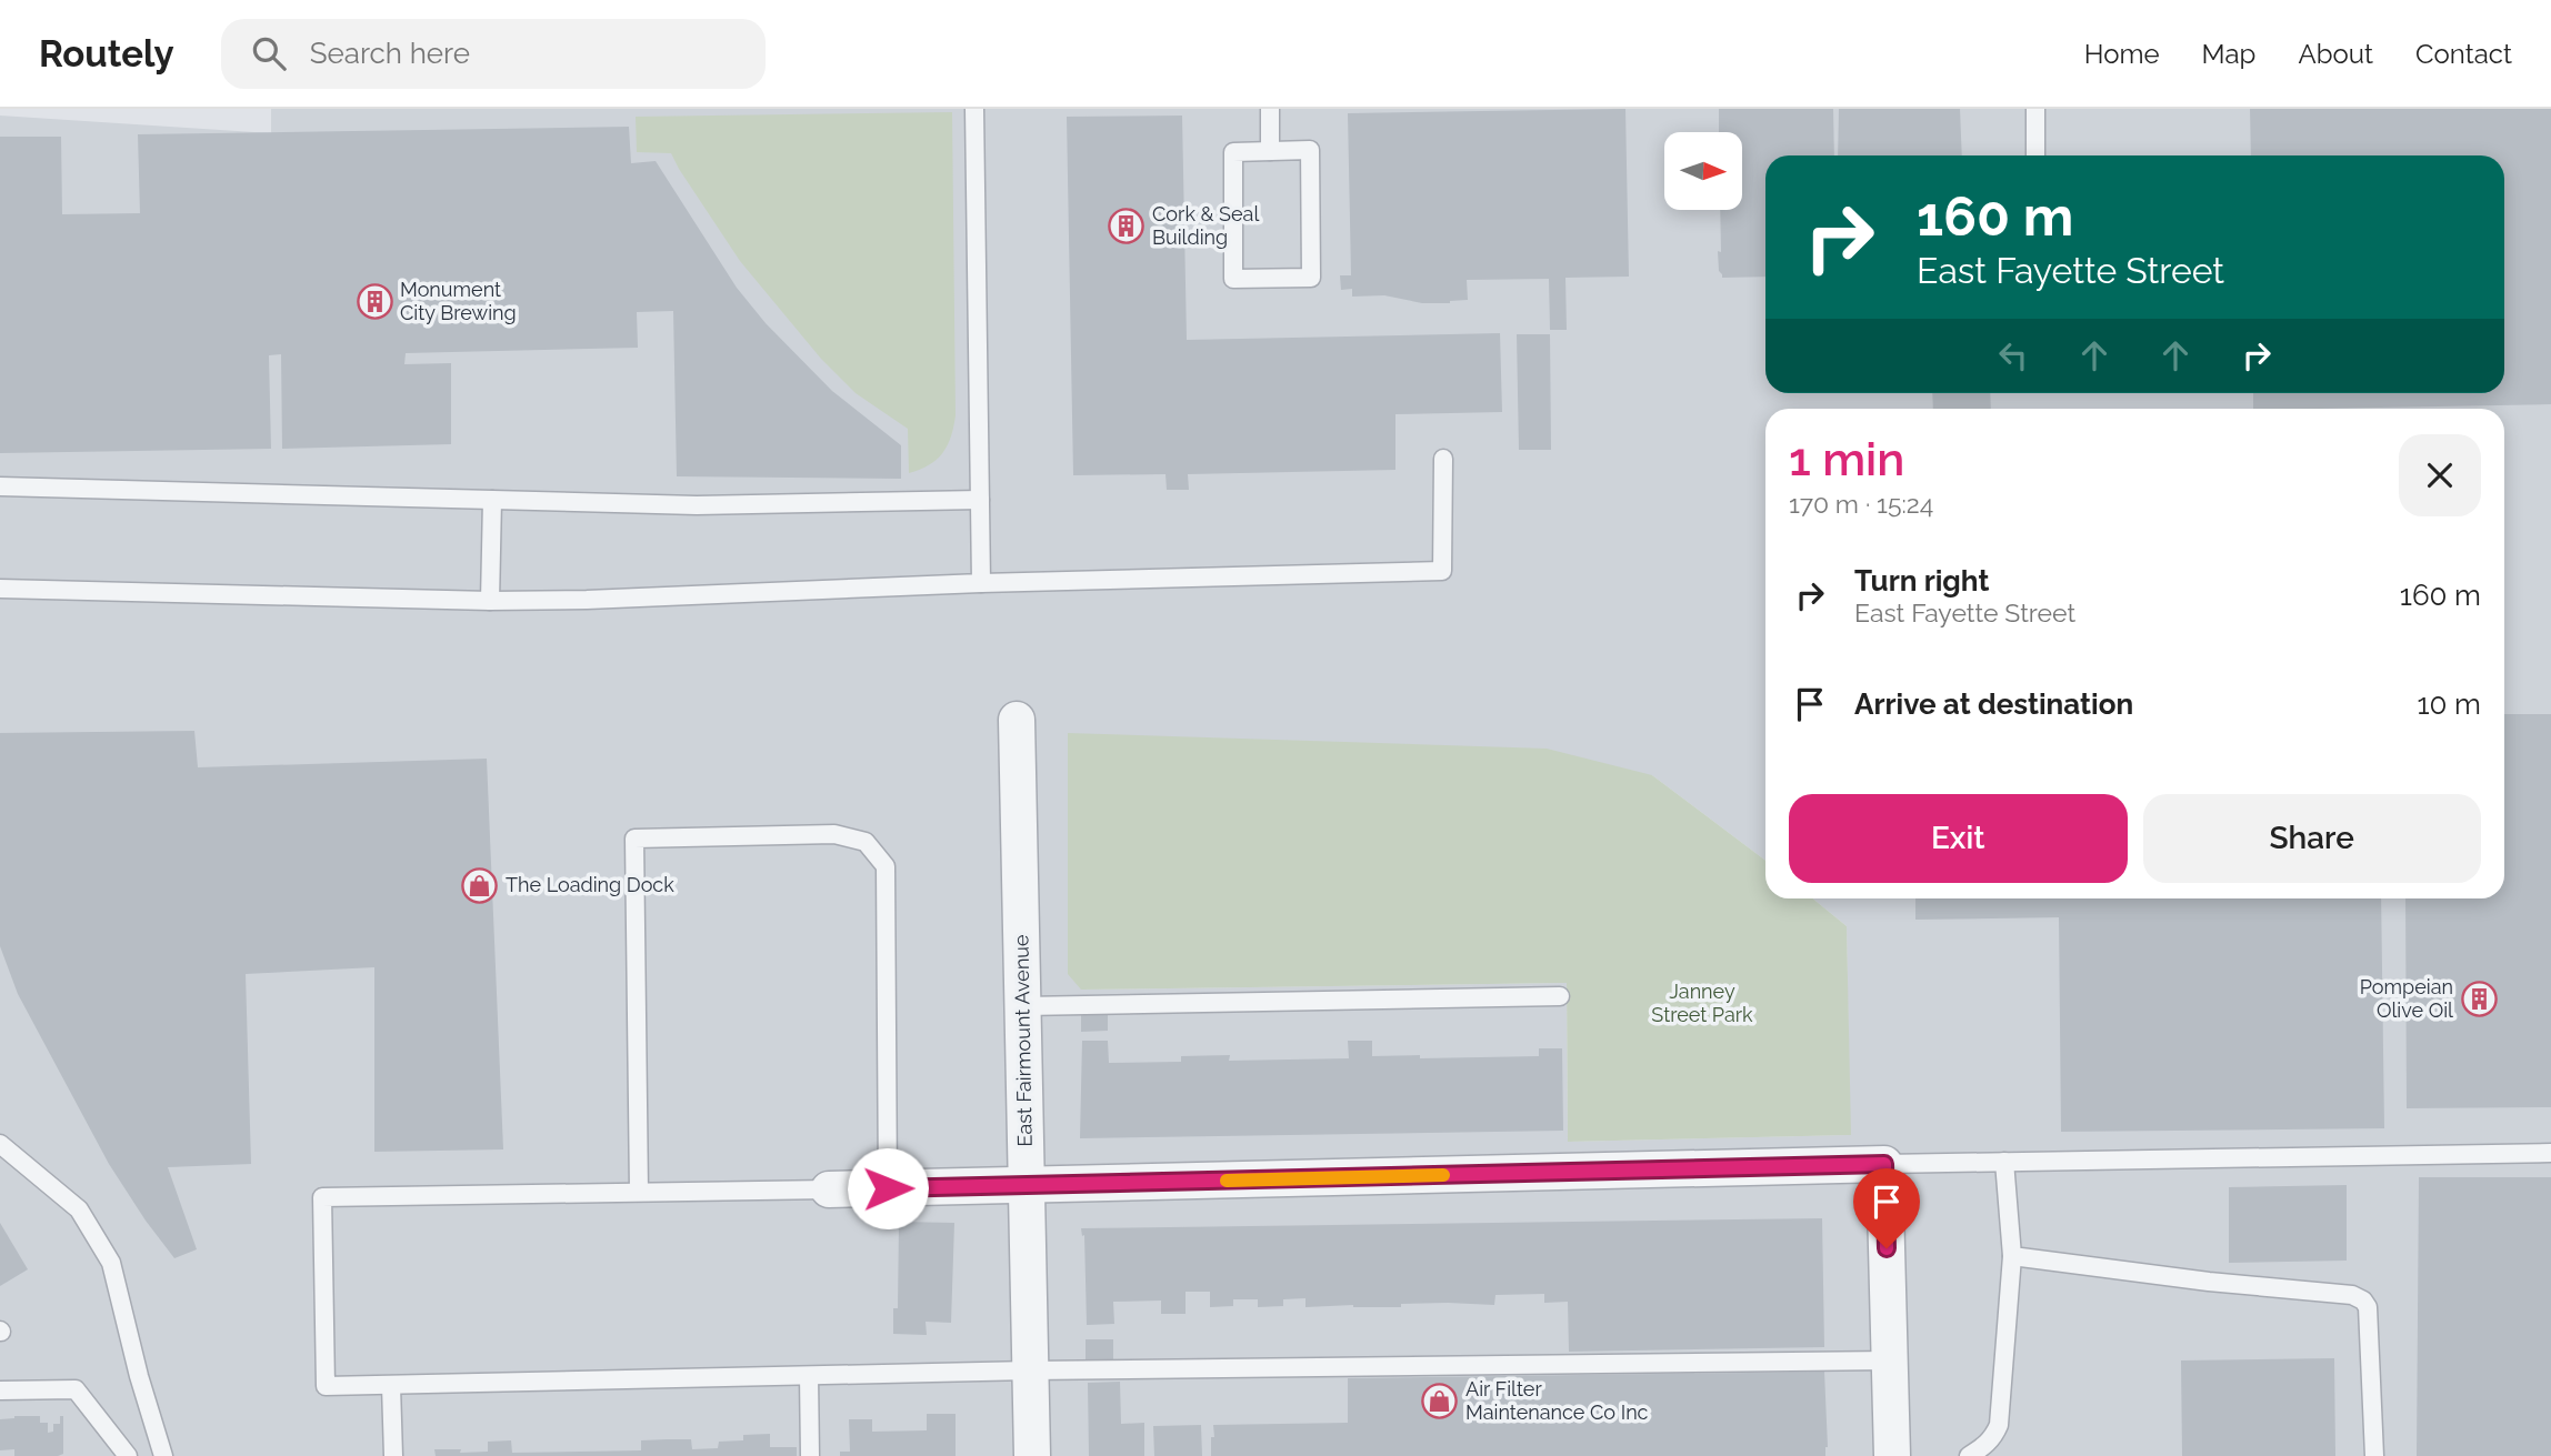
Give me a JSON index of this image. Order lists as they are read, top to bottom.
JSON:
{
  "streets": {
    "street": ["East Fairmount Avenue"]
  },
  "parks": ["Janney Street Park"],
  "places": {
    "building": ["Cork & Seal Building", "Monument City Brewing", "Pompeian Olive Oil"],
    "shop": ["The Loading Dock", "Air Filter Maintenance Co Inc"]
  },
  "north": "right",
  "page": {
    "header": "Routely",
    "search": "Search here",
    "nav": [
      "Home",
      "Map",
      "About",
      "Contact"
    ],
    "turn": ["160 m", "East Fayette Street"],
    "heading": ["1 min", "170 m · 15:24"],
    "list": [
      {
        "name": "Turn right",
        "note": "East Fayette Street",
        "value": "160 m"
      },
      {
        "name": "Arrive at destination",
        "value": "10 m"
      }
    ],
    "buttons": ["Exit", "Share"]
  }
}
